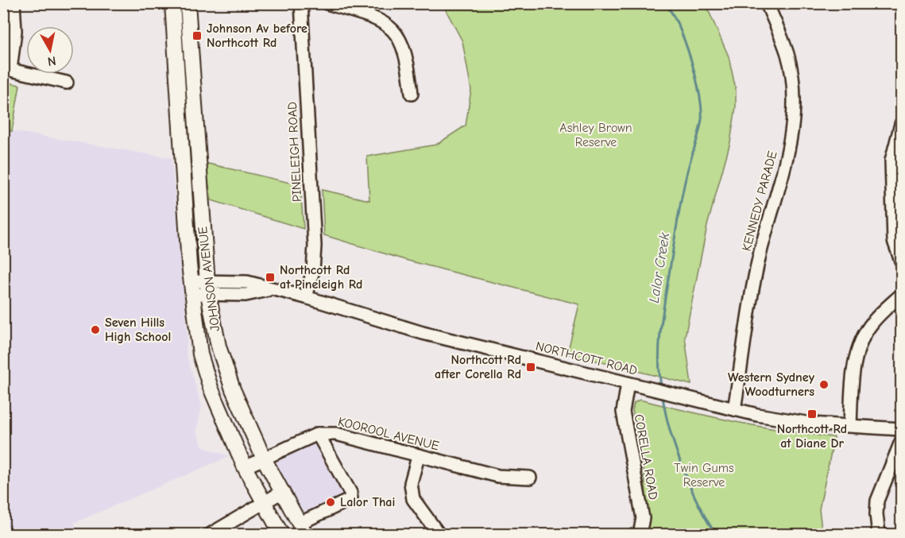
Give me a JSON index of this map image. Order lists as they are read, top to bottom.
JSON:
{
  "streets": {
    "main road": ["JOHNSON AVENUE"],
    "street": [
      "PINELEIGH ROAD",
      "KENNEDY PARADE",
      "NORTHCOTT ROAD",
      "KOOROOL AVENUE",
      "CORELLA ROAD"
    ]
  },
  "crossings": [
    ["PINELEIGH ROAD", "NORTHCOTT ROAD"],
    ["KENNEDY PARADE", "NORTHCOTT ROAD"],
    ["JOHNSON AVENUE", "NORTHCOTT ROAD"],
    ["JOHNSON AVENUE", "KOOROOL AVENUE"],
    ["NORTHCOTT ROAD", "CORELLA ROAD"]
  ],
  "water": ["Lalor Creek"],
  "parks": ["Ashley Brown Reserve", "Twin Gums Reserve"],
  "places": {
    "transit": [
      "Johnson Av before Northcott Rd",
      "Northcott Rd at Pineleigh Rd",
      "Northcott Rd after Corella Rd",
      "Northcott Rd at Diane Dr"
    ],
    "other": ["Seven Hills High School", "Western Sydney Woodturners", "Lalor Thai"]
  },
  "north": "bottom"
}
